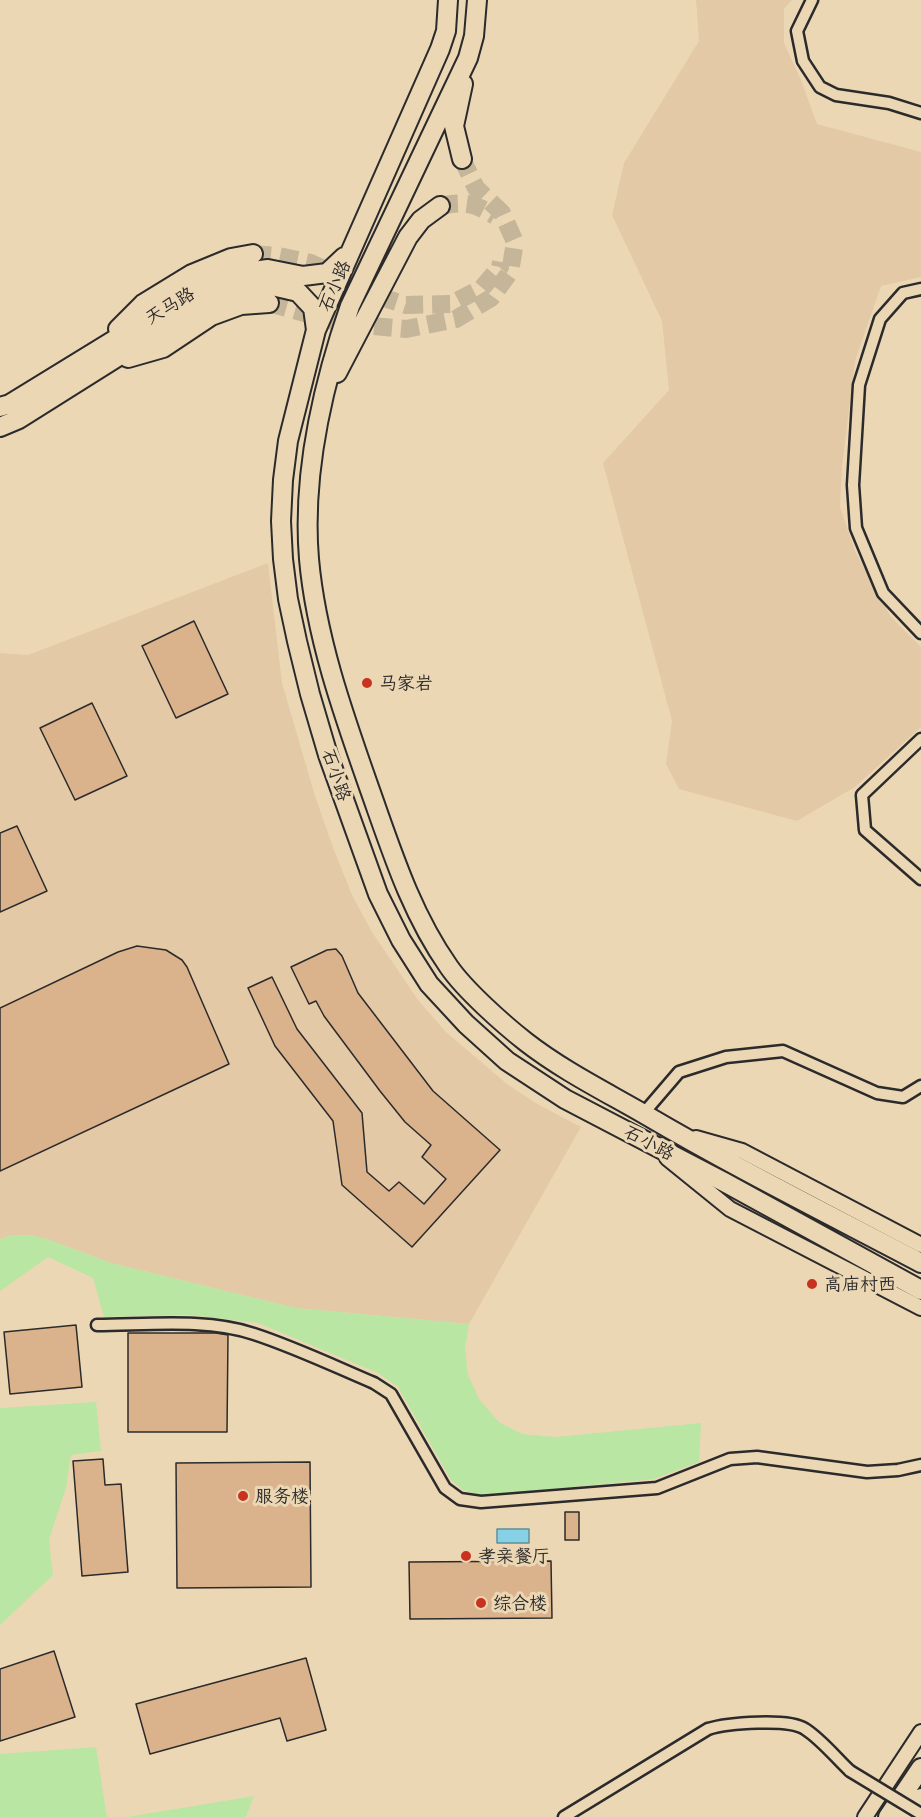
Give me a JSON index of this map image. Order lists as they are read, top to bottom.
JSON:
{
  "streets": {
    "main road": ["石小路", "天马路"]
  },
  "crossings": [
    ["石小路", "天马路"]
  ],
  "places": [
    "马家岩",
    "高庙村西",
    "服务楼",
    "孝亲餐厅",
    "综合楼"
  ]
}
